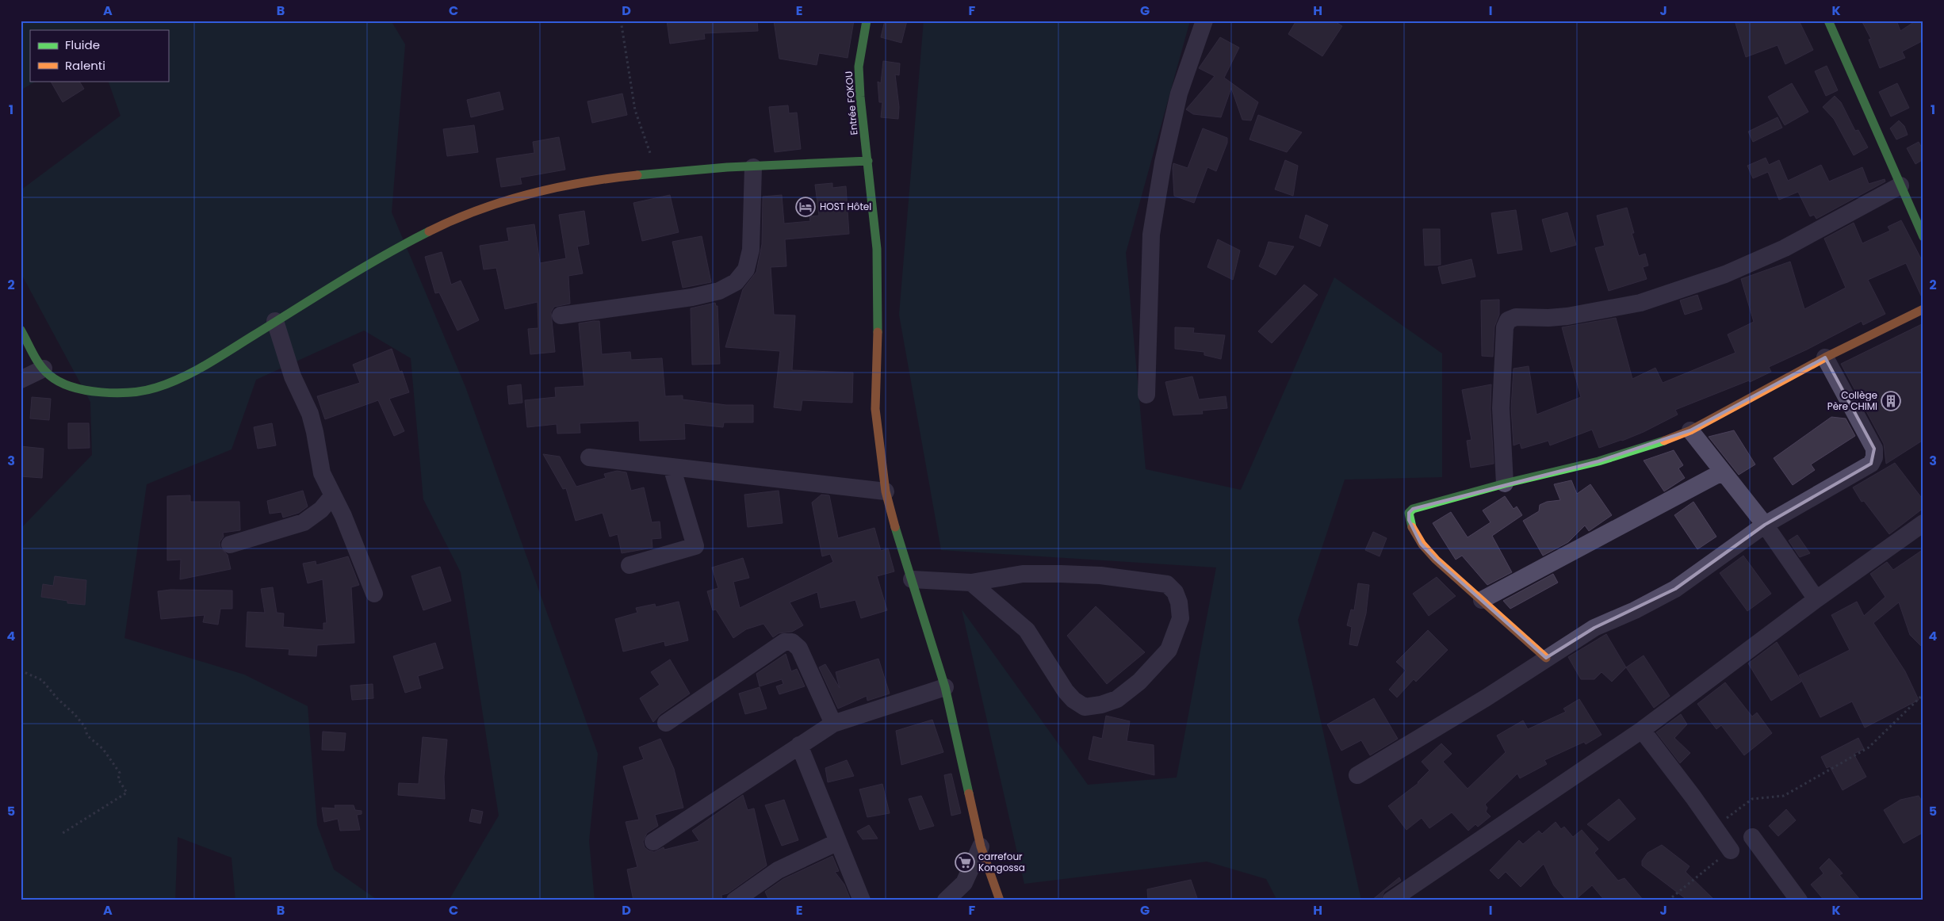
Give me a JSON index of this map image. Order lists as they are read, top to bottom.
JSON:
{
  "streets": {
    "street": ["Entrée FOKOU"]
  },
  "places": {
    "hotel": ["HOST Hôtel"],
    "building": ["Collège Père CHIMI"],
    "supermarket": ["carrefour Kongossa"]
  },
  "legend": ["Fluide", "Ralenti"],
  "grid": {
    "columns": [
      "A",
      "B",
      "C",
      "D",
      "E",
      "F",
      "G",
      "H",
      "I",
      "J",
      "K"
    ],
    "rows": [
      "1",
      "2",
      "3",
      "4",
      "5"
    ]
  }
}
